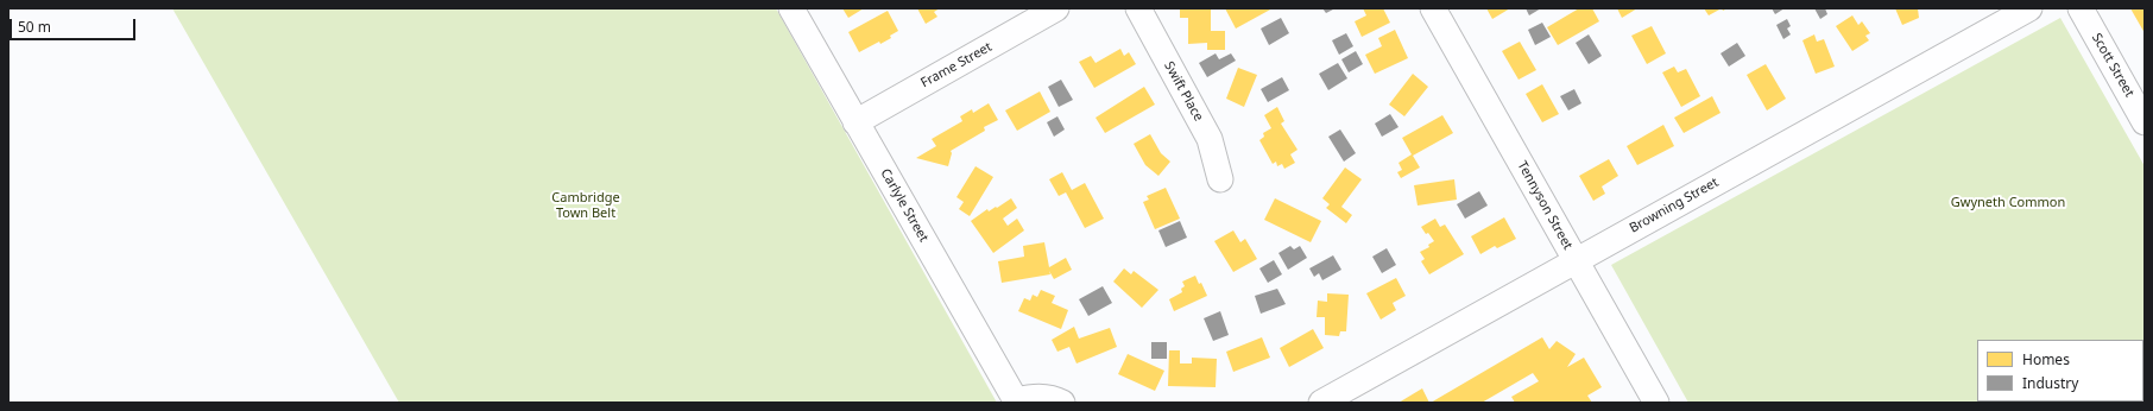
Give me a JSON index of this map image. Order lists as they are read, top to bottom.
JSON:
{
  "streets": {
    "street": [
      "Frame Street",
      "Scott Street",
      "Swift Place",
      "Carlyle Street",
      "Tennyson Street",
      "Browning Street"
    ]
  },
  "crossings": [
    ["Frame Street", "Carlyle Street"],
    ["Tennyson Street", "Browning Street"]
  ],
  "parks": ["Cambridge Town Belt", "Gwyneth Common"],
  "legend": ["Homes", "Industry"],
  "scale_bar": "50 m"
}
